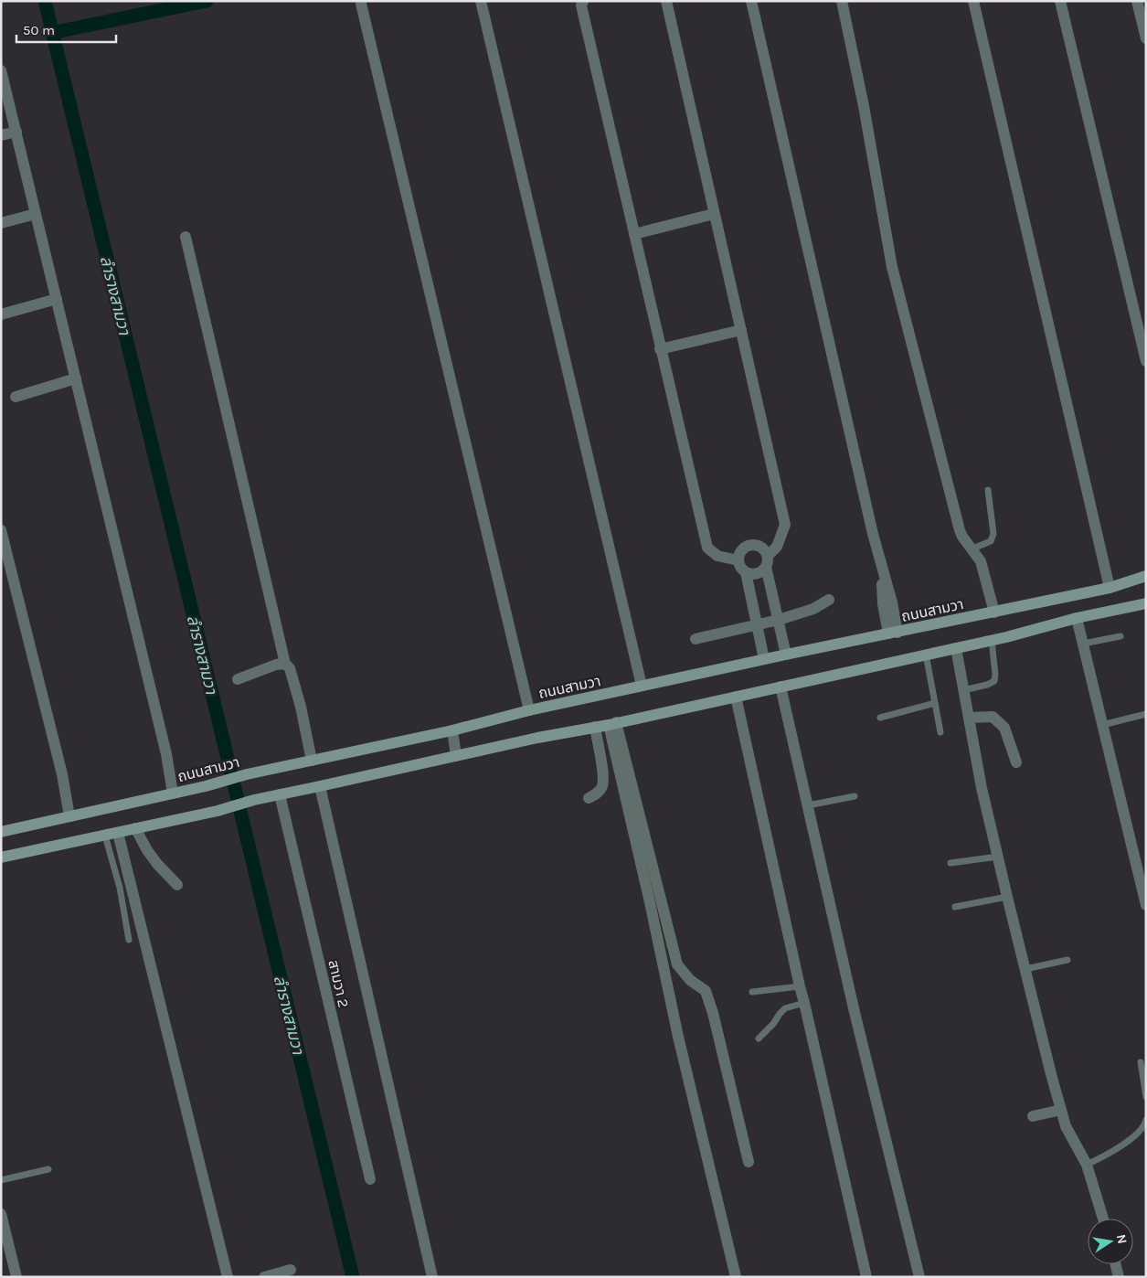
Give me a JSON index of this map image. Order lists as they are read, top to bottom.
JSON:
{
  "streets": {
    "street": ["ถนนสามวา", "สามวา 2"]
  },
  "water": ["ลำรางสามวา"],
  "scale_bar": "50 m",
  "north": "right"
}
